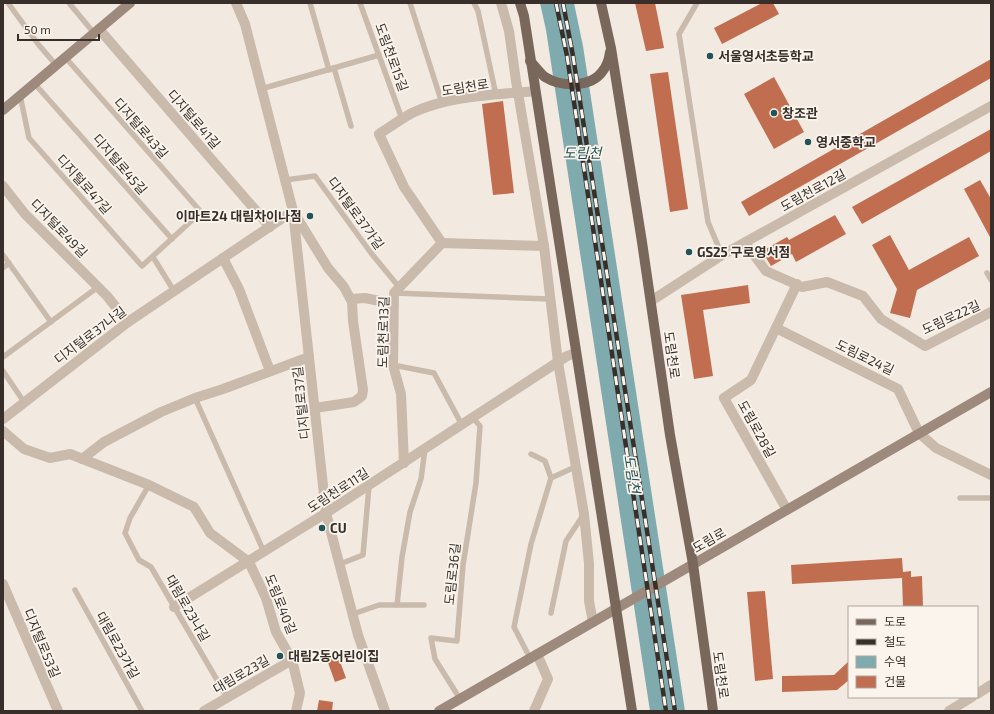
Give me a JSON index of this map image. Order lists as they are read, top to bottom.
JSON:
{
  "streets": {
    "main road": ["도림천로"],
    "street": [
      "디지털로41길",
      "도림천로12길",
      "디지털로49길",
      "도림로22길",
      "도림천로13길",
      "디지털로37나길",
      "도림로24길",
      "디지털로37길",
      "도림로28길",
      "도림천로11길",
      "도림로",
      "도림로40길",
      "디지털로53길",
      "대림로23길"
    ],
    "lane": [
      "도림천로15길",
      "디지털로43길",
      "디지털로45길",
      "디지털로47길",
      "디지털로37가길",
      "도림로36길",
      "대림로23나길",
      "대림로23가길"
    ]
  },
  "crossings": [
    ["도림천로15길", "도림천로"],
    ["도림천로", "도림천로12길"],
    ["도림천로", "도림로"],
    ["디지털로41길", "디지털로37나길"],
    ["디지털로43길", "디지털로45길"],
    ["도림천로12길", "도림로22길"],
    ["디지털로37가길", "도림천로13길"],
    ["디지털로37가길", "디지털로37길"],
    ["디지털로49길", "디지털로37나길"],
    ["도림로22길", "도림로28길"],
    ["도림천로13길", "도림천로11길"],
    ["디지털로37나길", "디지털로37길"],
    ["도림로24길", "도림로28길"],
    ["도림로24길", "도림로"],
    ["디지털로37길", "도림천로11길"],
    ["도림로28길", "도림로"],
    ["도림천로11길", "도림로36길"],
    ["도림천로11길", "도림로40길"],
    ["도림천로11길", "대림로23나길"],
    ["도림로", "도림로36길"],
    ["도림로40길", "대림로23나길"],
    ["도림로40길", "대림로23길"],
    ["대림로23나길", "대림로23길"]
  ],
  "water": ["도림천"],
  "places": [
    "서울영서초등학교",
    "창조관",
    "영서중학교",
    "이마트24 대림차이나점",
    "GS25 구로영서점",
    "CU",
    "대림2동어린이집"
  ],
  "legend": [
    "도로",
    "철도",
    "수역",
    "건물"
  ],
  "scale_bar": "50 m"
}
